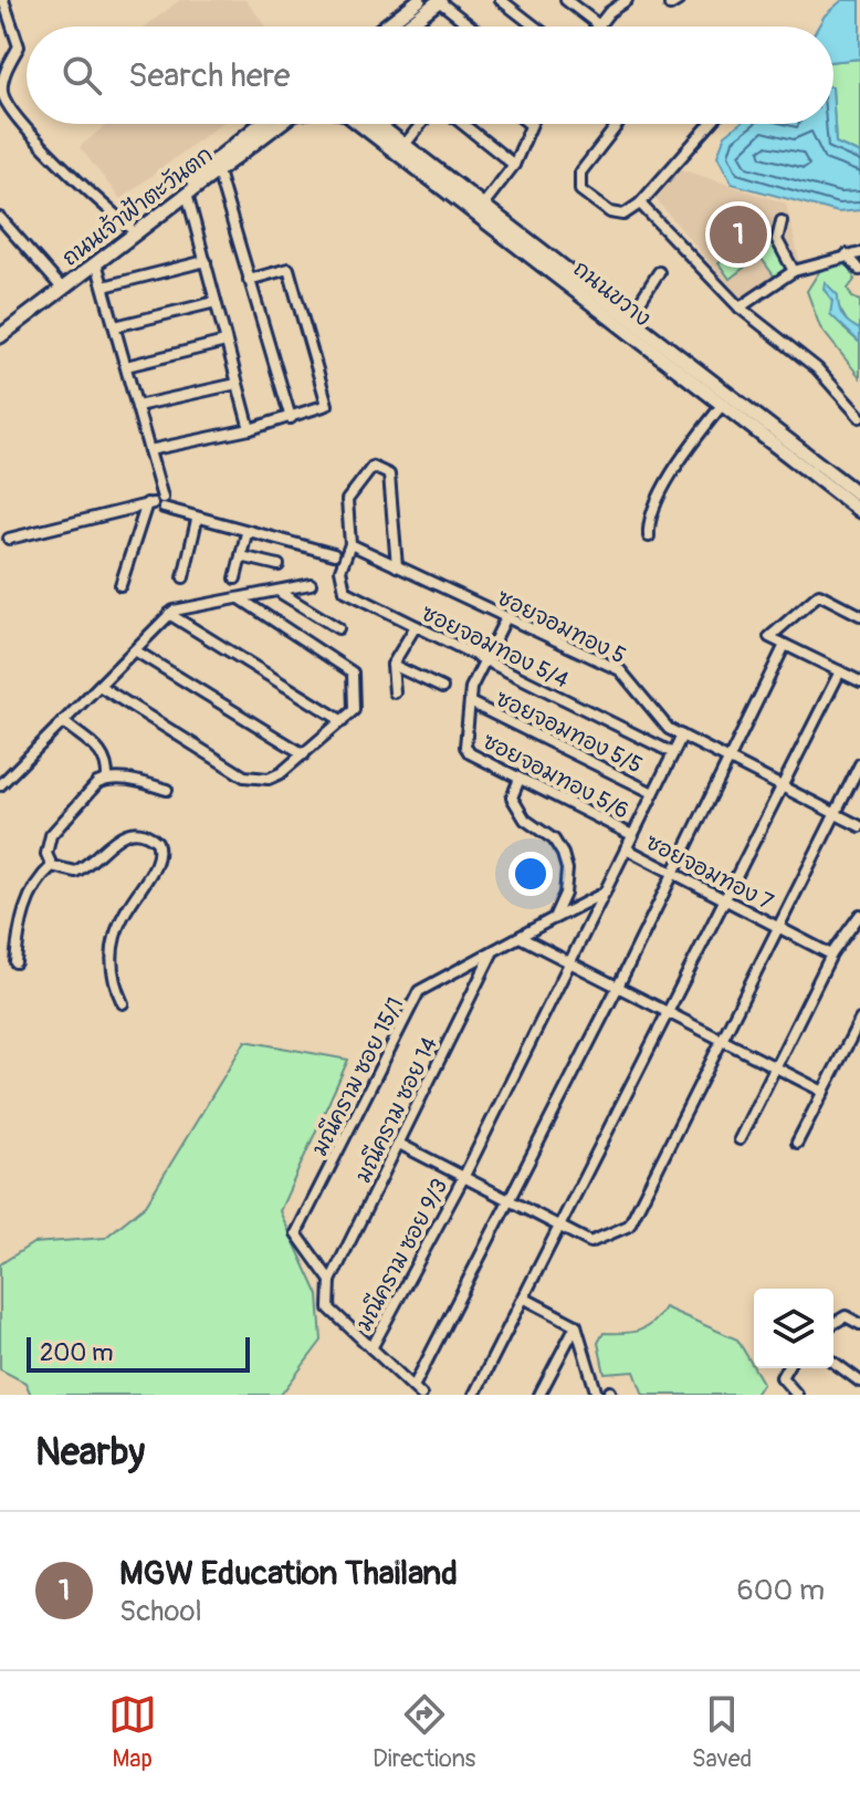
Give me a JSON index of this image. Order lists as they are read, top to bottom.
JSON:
{
  "streets": {
    "main road": ["ถนนเจ้าฟ้าตะวันตก", "ถนนขวาง"],
    "street": [
      "ซอยจอมทอง 5",
      "ซอยจอมทอง 5/4",
      "ซอยจอมทอง 5/5",
      "ซอยจอมทอง 5/6",
      "ซอยจอมทอง 7",
      "มณีคราม ซอย 15/1",
      "มณีคราม ซอย 14",
      "มณีคราม ซอย 9/3"
    ]
  },
  "crossings": [
    ["ซอยจอมทอง 5", "ซอยจอมทอง 5/4"],
    ["ซอยจอมทอง 5", "มณีคราม ซอย 9/3"],
    ["ซอยจอมทอง 5/4", "มณีคราม ซอย 9/3"],
    ["ซอยจอมทอง 5/5", "ซอยจอมทอง 5/6"],
    ["ซอยจอมทอง 5/5", "มณีคราม ซอย 9/3"],
    ["ซอยจอมทอง 5/6", "มณีคราม ซอย 9/3"],
    ["ซอยจอมทอง 7", "มณีคราม ซอย 9/3"],
    ["มณีคราม ซอย 15/1", "มณีคราม ซอย 14"],
    ["มณีคราม ซอย 15/1", "มณีคราม ซอย 9/3"]
  ],
  "scale_bar": "200 m",
  "page": {
    "search": "Search here",
    "pins": "1",
    "scale": "200 m",
    "heading": "Nearby",
    "list": [
      {
        "mark": "1",
        "name": "MGW Education Thailand",
        "note": "School",
        "value": "600 m"
      }
    ],
    "nav": ["Map", "Directions", "Saved"]
  }
}
